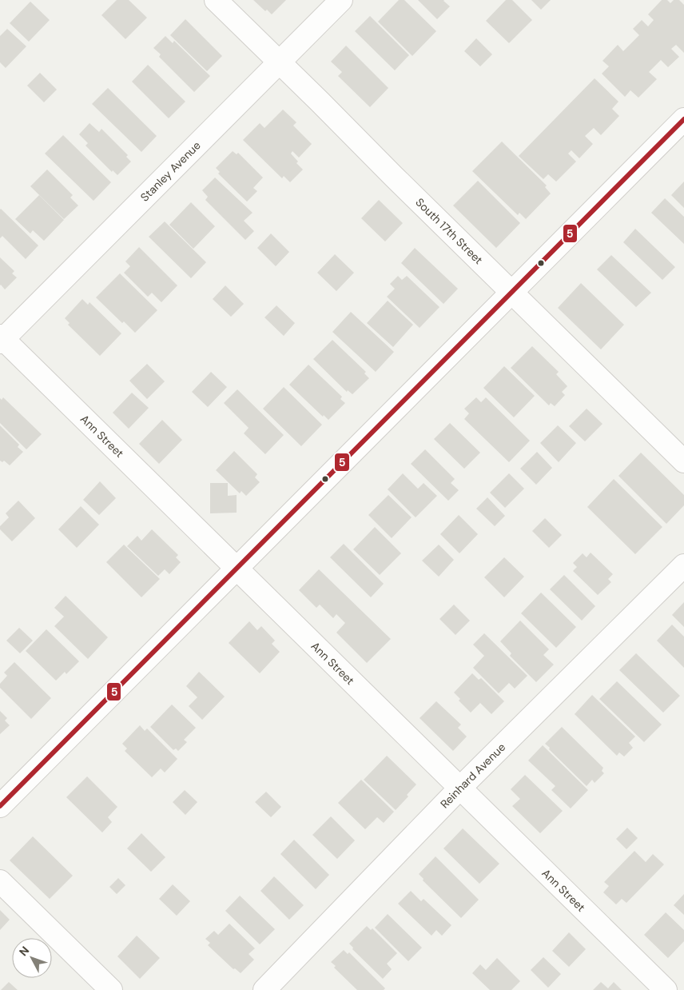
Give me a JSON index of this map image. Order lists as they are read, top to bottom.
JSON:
{
  "streets": {
    "street": [
      "Stanley Avenue",
      "South 17th Street",
      "Ann Street",
      "Reinhard Avenue"
    ]
  },
  "crossings": [
    ["Stanley Avenue", "South 17th Street"],
    ["Stanley Avenue", "Ann Street"],
    ["Ann Street", "Reinhard Avenue"]
  ],
  "lines": ["transit line 5"],
  "north": "top left"
}
